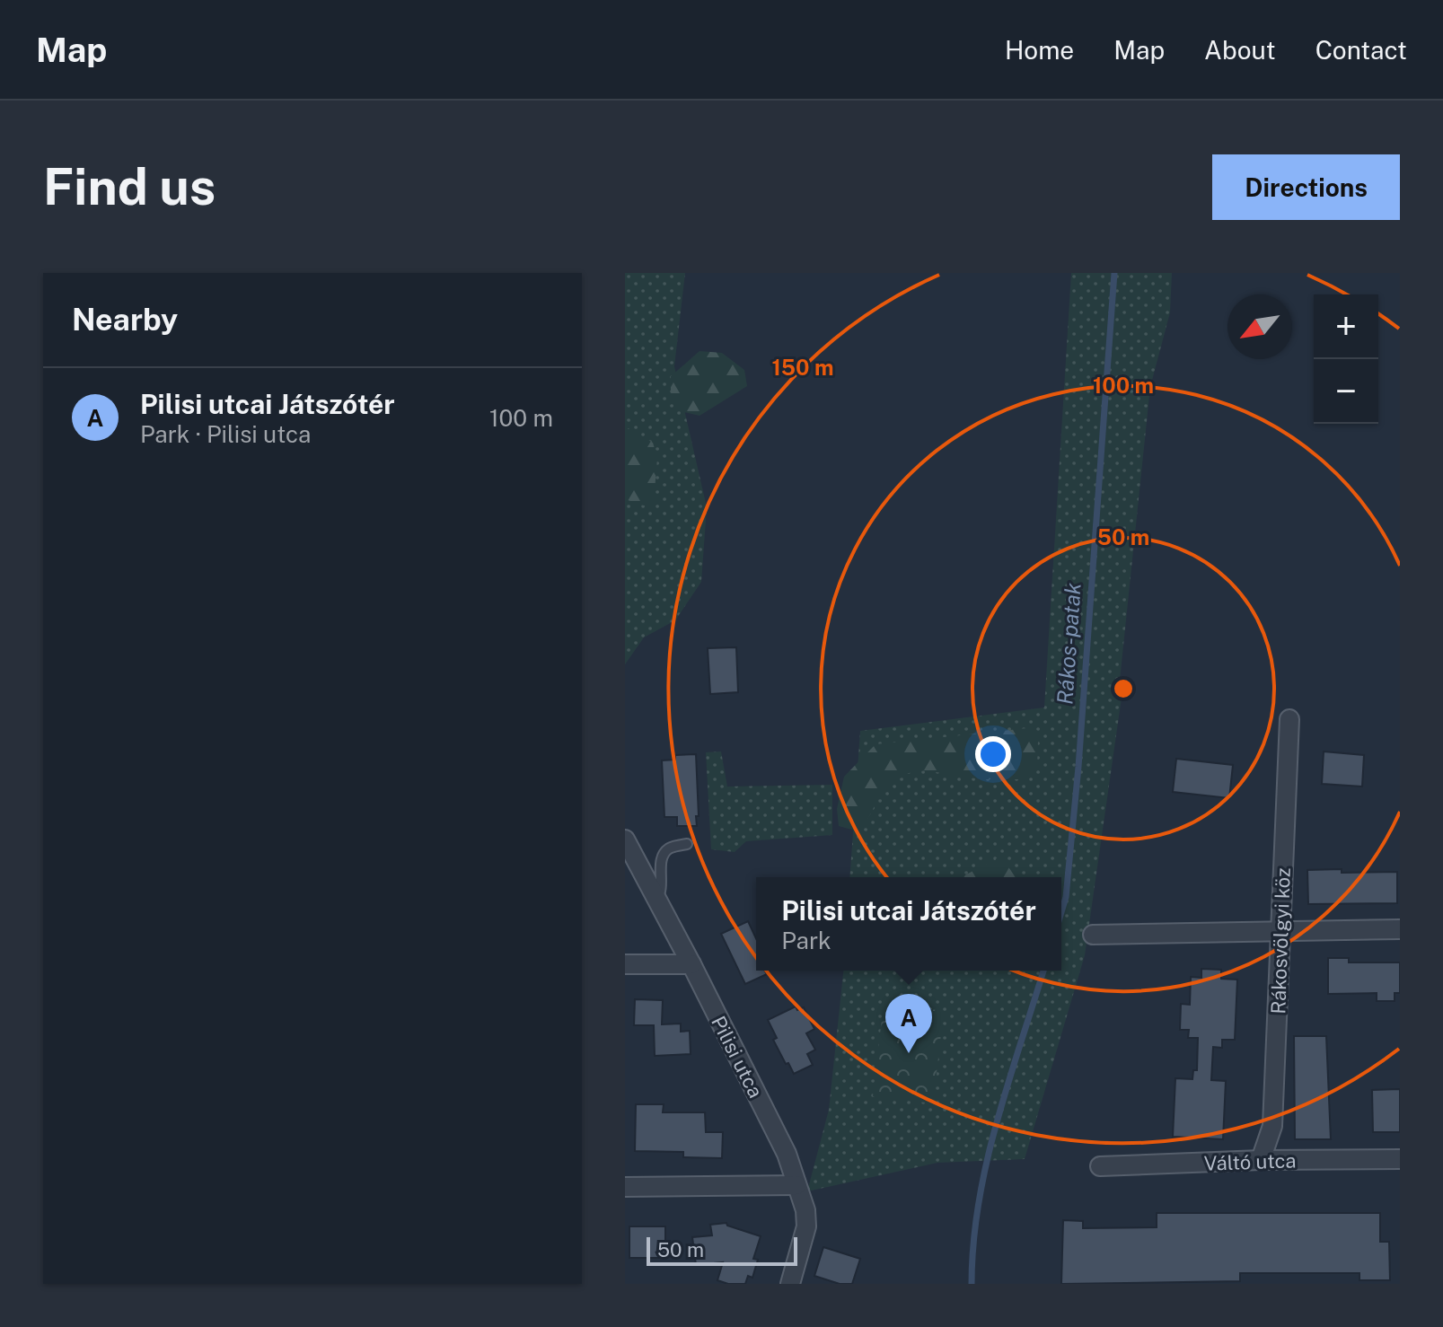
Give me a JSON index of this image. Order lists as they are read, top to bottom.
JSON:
{
  "streets": {
    "street": ["Rákosvölgyi köz", "Pilisi utca", "Váltó utca"]
  },
  "crossings": [
    ["Rákosvölgyi köz", "Váltó utca"]
  ],
  "water": ["Rákos-patak"],
  "scale_bar": "50 m",
  "north": "bottom left",
  "page": {
    "header": "Map",
    "nav": [
      "Home",
      "Map",
      "About",
      "Contact"
    ],
    "buttons": "Directions",
    "title": "Find us",
    "heading": "Nearby",
    "map_buttons": ["+", "−"],
    "list": [
      {
        "mark": "A",
        "name": "Pilisi utcai Játszótér",
        "note": "Park · Pilisi utca",
        "value": "100 m"
      }
    ],
    "popup": ["Pilisi utcai Játszótér", "Park"],
    "pins": "A",
    "scale": "50 m"
  },
  "rings": ["150 m", "100 m", "50 m"]
}
